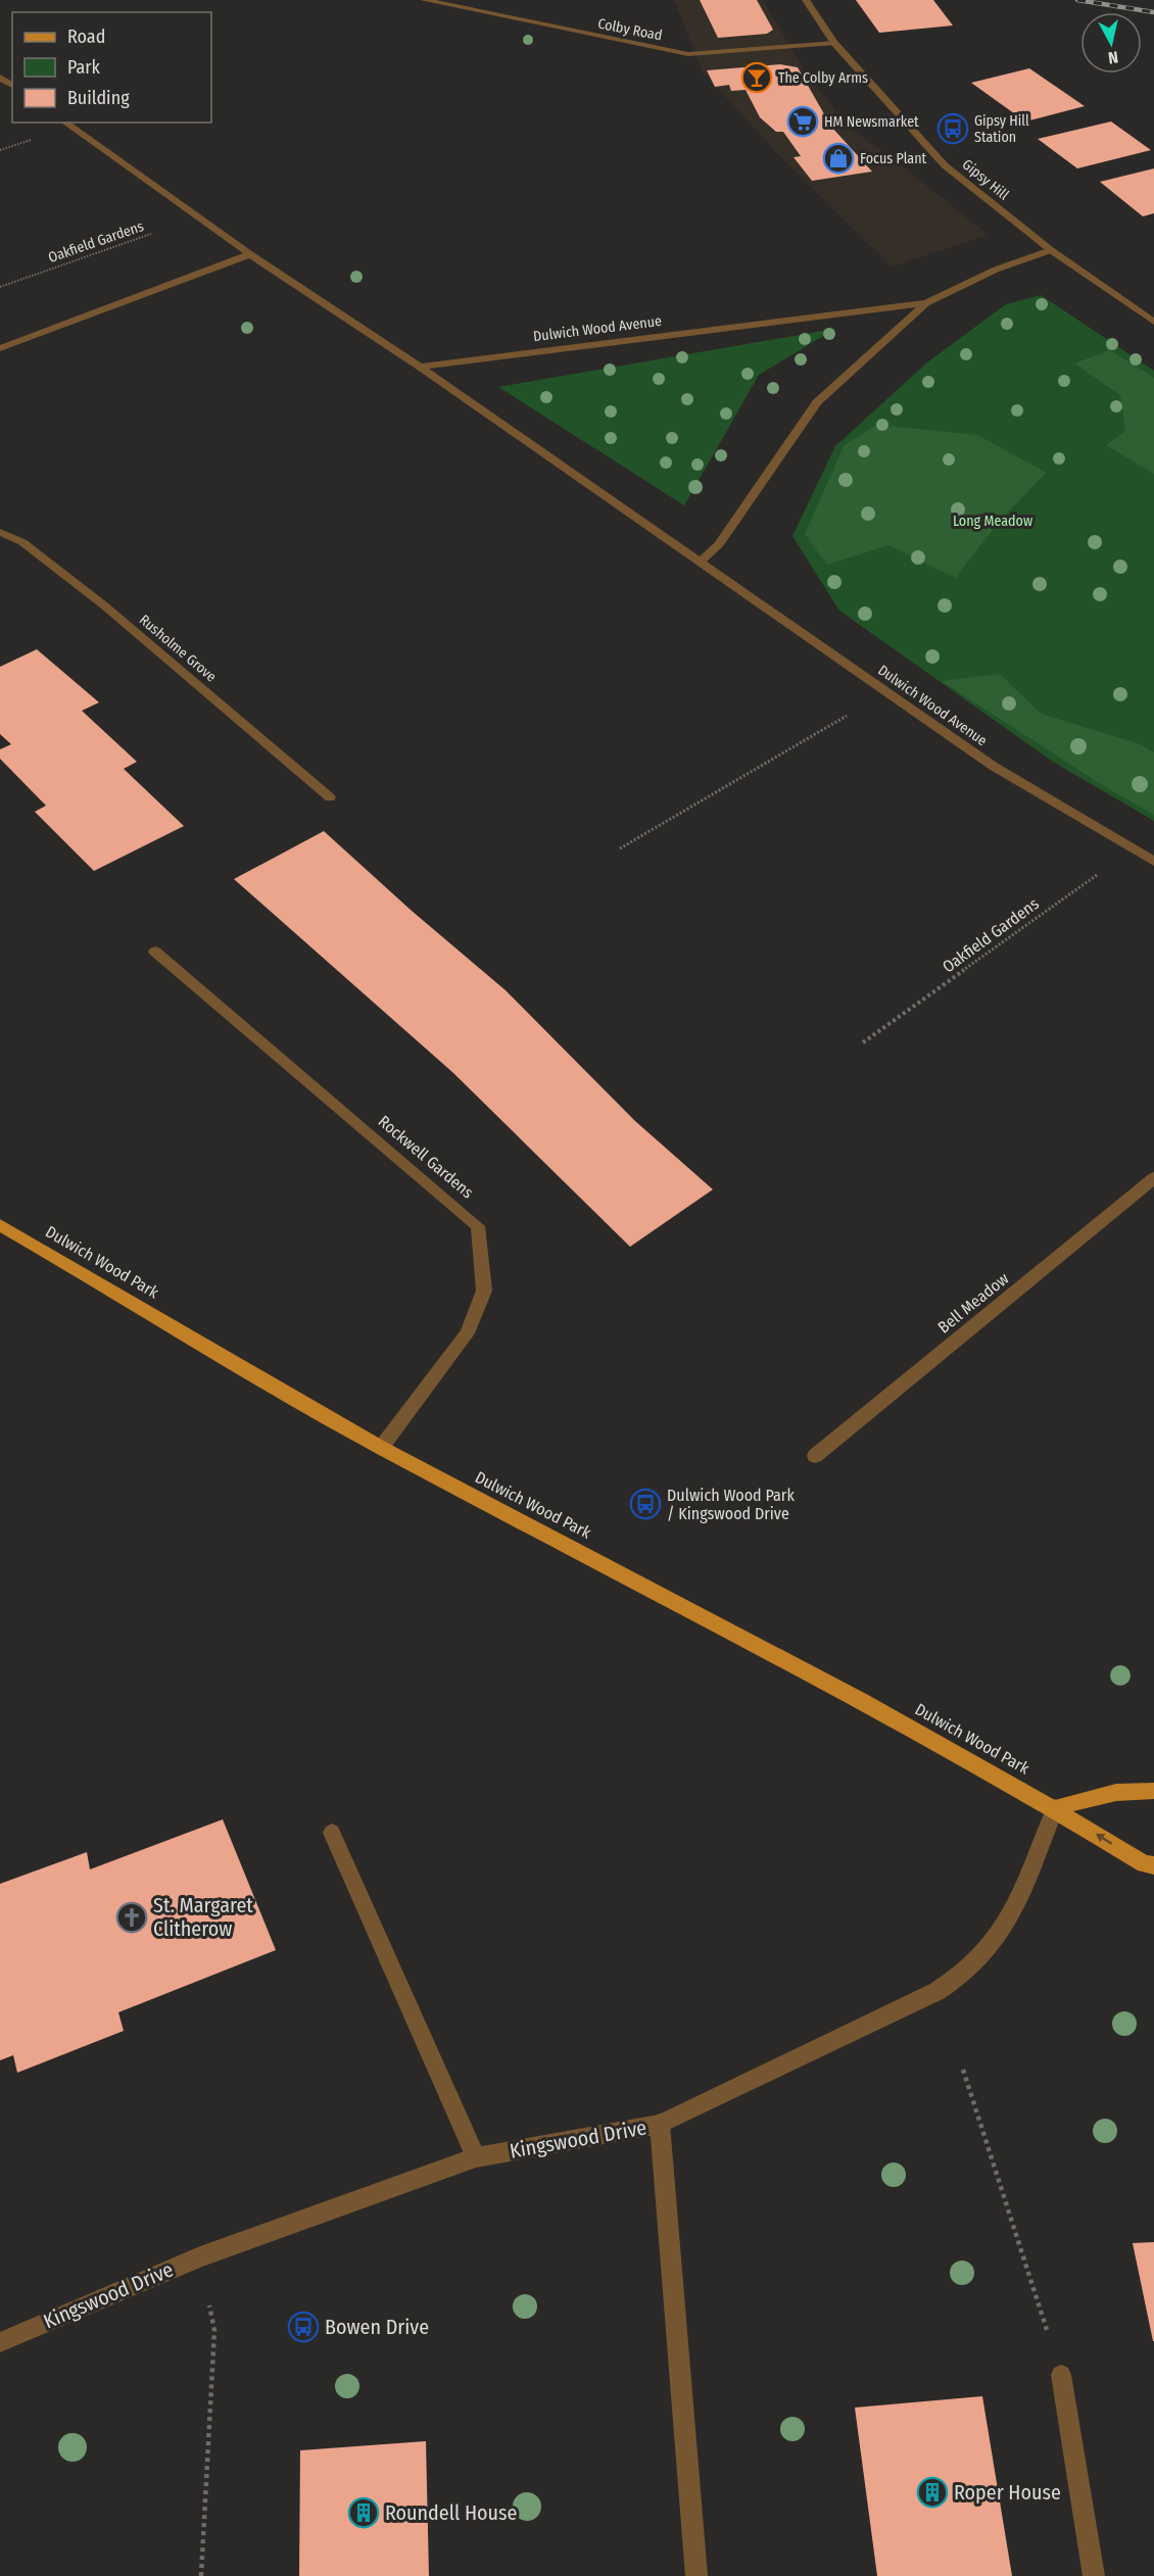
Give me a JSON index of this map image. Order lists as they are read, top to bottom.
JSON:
{
  "streets": {
    "main road": ["Dulwich Wood Park"],
    "street": [
      "Colby Road",
      "Gipsy Hill",
      "Dulwich Wood Avenue",
      "Rusholme Grove",
      "Rockwell Gardens",
      "Bell Meadow",
      "Kingswood Drive"
    ],
    "path": ["Oakfield Gardens"]
  },
  "crossings": [
    ["Colby Road", "Gipsy Hill"],
    ["Gipsy Hill", "Dulwich Wood Avenue"],
    ["Oakfield Gardens", "Dulwich Wood Avenue"],
    ["Rockwell Gardens", "Dulwich Wood Park"],
    ["Dulwich Wood Park", "Kingswood Drive"]
  ],
  "parks": ["Long Meadow"],
  "places": {
    "bar": ["The Colby Arms"],
    "supermarket": ["HM Newsmarket"],
    "bus stop": ["Gipsy Hill Station", "Dulwich Wood Park / Kingswood Drive", "Bowen Drive"],
    "shop": ["Focus Plant"],
    "church": ["St. Margaret Clitherow"],
    "building": ["Roper House", "Roundell House"]
  },
  "legend": ["Road", "Park", "Building"],
  "north": "bottom"
}
